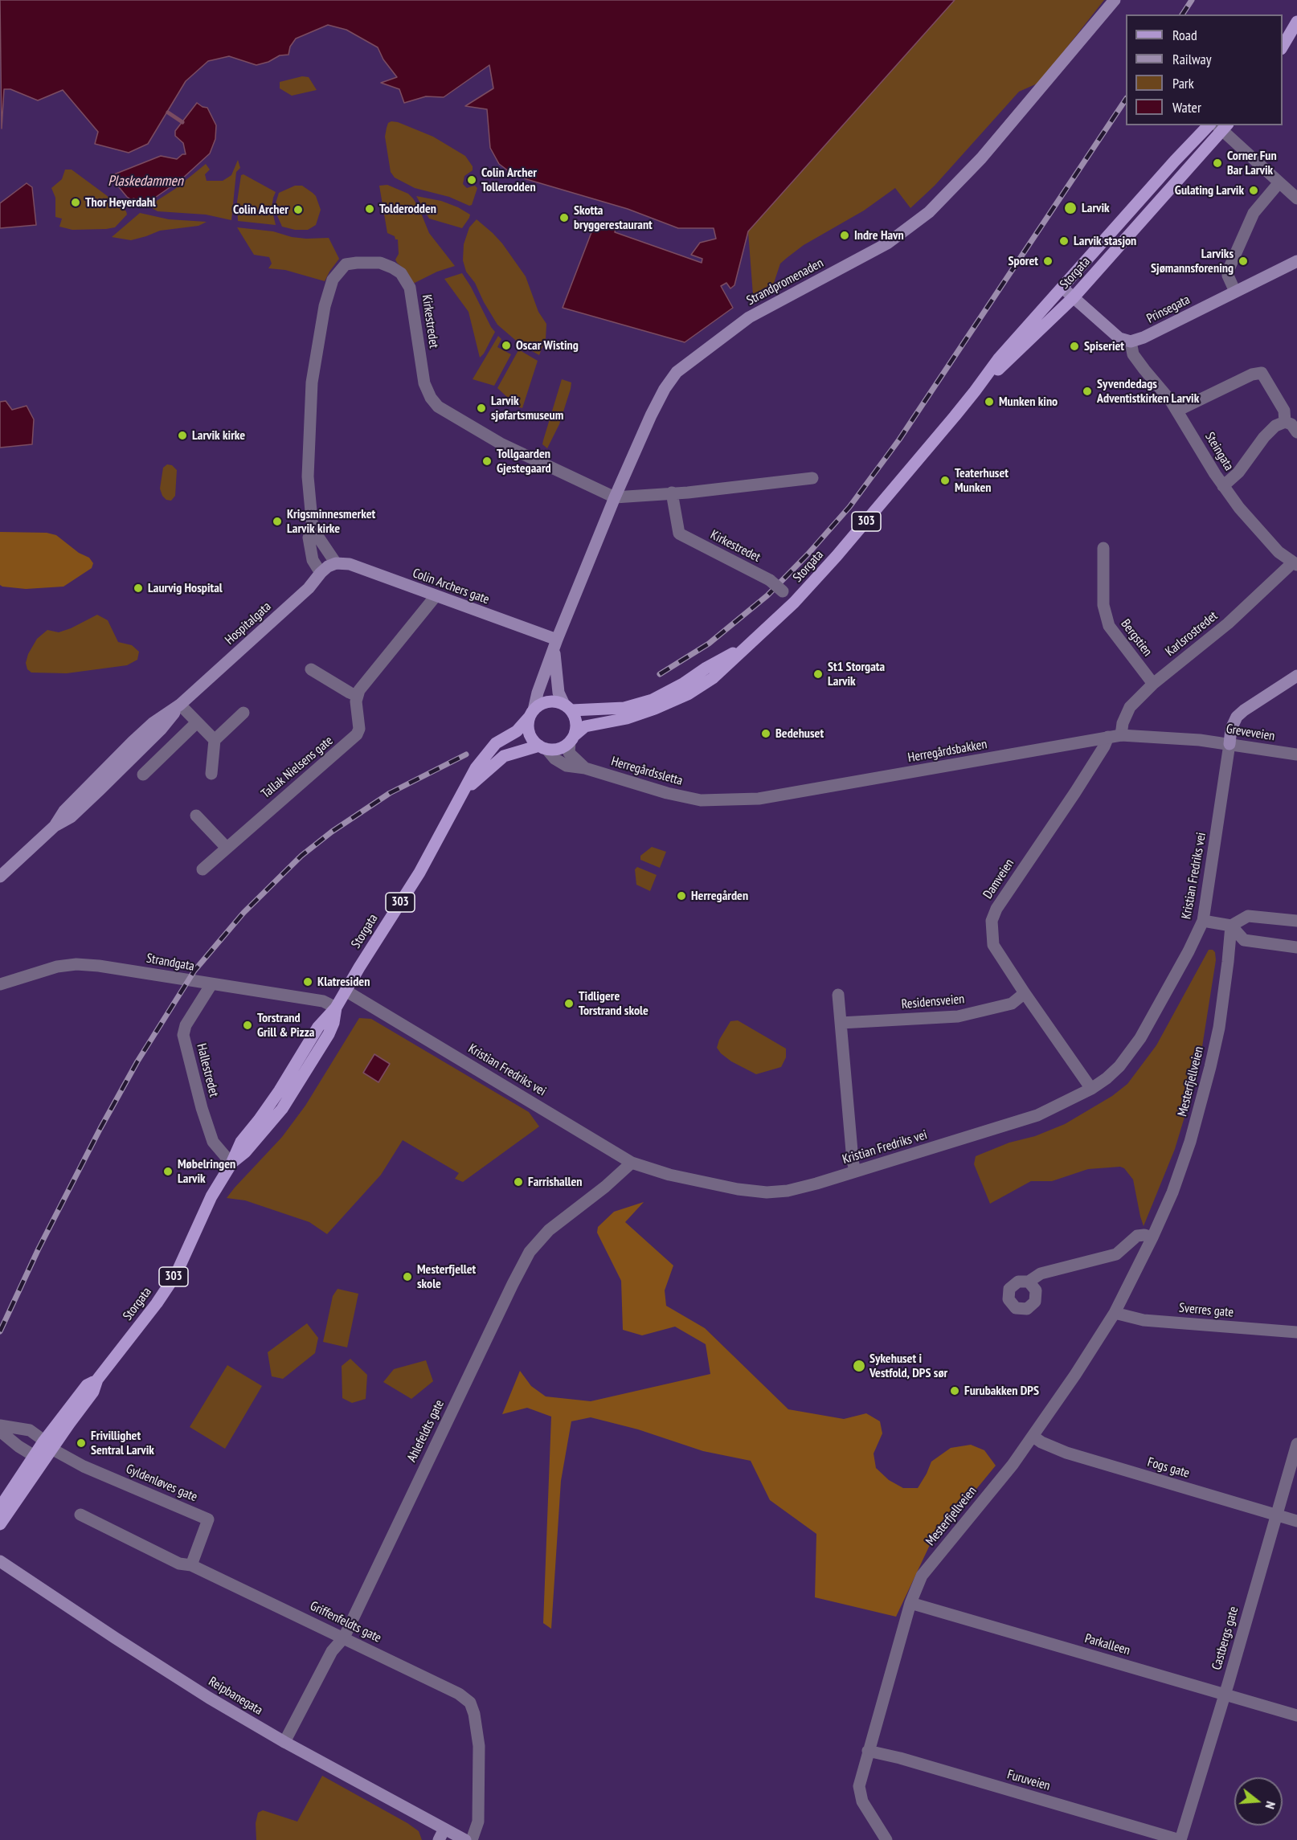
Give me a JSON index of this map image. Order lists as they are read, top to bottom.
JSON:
{
  "streets": {
    "main road": [
      "Storgata",
      "Strandpromenaden",
      "Prinsegata",
      "303",
      "Colin Archers gate",
      "Hospitalgata",
      "Reipbanegata"
    ],
    "street": [
      "Kirkestredet",
      "Steingata",
      "Karlsrostredet",
      "Bergstien",
      "Greveveien",
      "Herregårdsbakken",
      "Tallak Nielsens gate",
      "Herregårdssletta",
      "Kristian Fredriks vei",
      "Damveien",
      "Strandgata",
      "Residensveien",
      "Hallestredet",
      "Mesterfjellveien",
      "Sverres gate",
      "Ahlefeldts gate",
      "Fogs gate",
      "Gyldenløves gate",
      "Griffenfeldts gate",
      "Castbergs gate",
      "Parkalleen",
      "Furuveien"
    ]
  },
  "crossings": [
    ["Storgata", "Strandpromenaden"],
    ["Storgata", "303"],
    ["Storgata", "Herregårdssletta"],
    ["Storgata", "Kristian Fredriks vei"],
    ["Storgata", "Strandgata"],
    ["Storgata", "Hallestredet"],
    ["Storgata", "Gyldenløves gate"],
    ["Strandpromenaden", "Kirkestredet"],
    ["Strandpromenaden", "303"],
    ["Strandpromenaden", "Colin Archers gate"],
    ["Strandpromenaden", "Herregårdssletta"],
    ["Prinsegata", "Steingata"],
    ["Kirkestredet", "Hospitalgata"],
    ["Steingata", "Karlsrostredet"],
    ["303", "Herregårdssletta"],
    ["Colin Archers gate", "Hospitalgata"],
    ["Karlsrostredet", "Bergstien"],
    ["Karlsrostredet", "Herregårdsbakken"],
    ["Greveveien", "Herregårdsbakken"],
    ["Greveveien", "Kristian Fredriks vei"],
    ["Herregårdsbakken", "Herregårdssletta"],
    ["Herregårdsbakken", "Damveien"],
    ["Kristian Fredriks vei", "Damveien"],
    ["Kristian Fredriks vei", "Ahlefeldts gate"],
    ["Damveien", "Residensveien"],
    ["Strandgata", "Hallestredet"],
    ["Mesterfjellveien", "Sverres gate"],
    ["Mesterfjellveien", "Fogs gate"],
    ["Mesterfjellveien", "Parkalleen"],
    ["Mesterfjellveien", "Furuveien"],
    ["Ahlefeldts gate", "Griffenfeldts gate"],
    ["Ahlefeldts gate", "Reipbanegata"],
    ["Fogs gate", "Castbergs gate"],
    ["Gyldenløves gate", "Griffenfeldts gate"],
    ["Griffenfeldts gate", "Reipbanegata"],
    ["Castbergs gate", "Parkalleen"],
    ["Castbergs gate", "Furuveien"]
  ],
  "water": ["Plaskedammen"],
  "places": [
    "Corner Fun Bar Larvik",
    "Colin Archer Tollerodden",
    "Gulating Larvik",
    "Thor Heyerdahl",
    "Larvik",
    "Tolderodden",
    "Colin Archer",
    "Skotta bryggerestaurant",
    "Indre Havn",
    "Larvik stasjon",
    "Sporet",
    "Larviks Sjømannsforening",
    "Oscar Wisting",
    "Spiseriet",
    "Syvendedags Adventistkirken Larvik",
    "Munken kino",
    "Larvik sjøfartsmuseum",
    "Larvik kirke",
    "Tollgaarden Gjestegaard",
    "Teaterhuset Munken",
    "Krigsminnesmerket Larvik kirke",
    "Laurvig Hospital",
    "St1 Storgata Larvik",
    "Bedehuset",
    "Herregården",
    "Klatresiden",
    "Tidligere Torstrand skole",
    "Torstrand Grill & Pizza",
    "Møbelringen Larvik",
    "Farrishallen",
    "Mesterfjellet skole",
    "Sykehuset i Vestfold, DPS sør",
    "Furubakken DPS",
    "Frivillighet Sentral Larvik"
  ],
  "legend": [
    "Road",
    "Railway",
    "Park",
    "Water"
  ],
  "north": "right"
}
